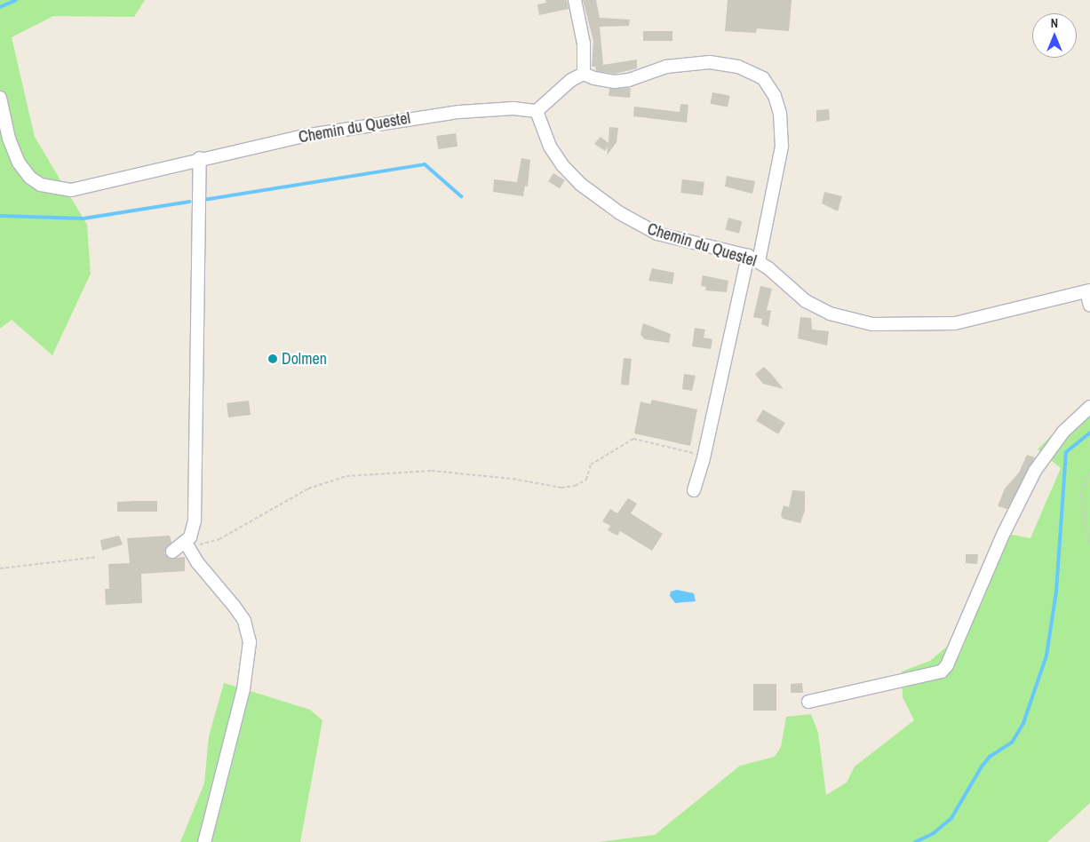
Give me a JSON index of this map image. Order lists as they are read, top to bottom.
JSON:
{
  "streets": {
    "street": ["Chemin du Questel"]
  },
  "places": ["Dolmen"],
  "north": "top"
}
